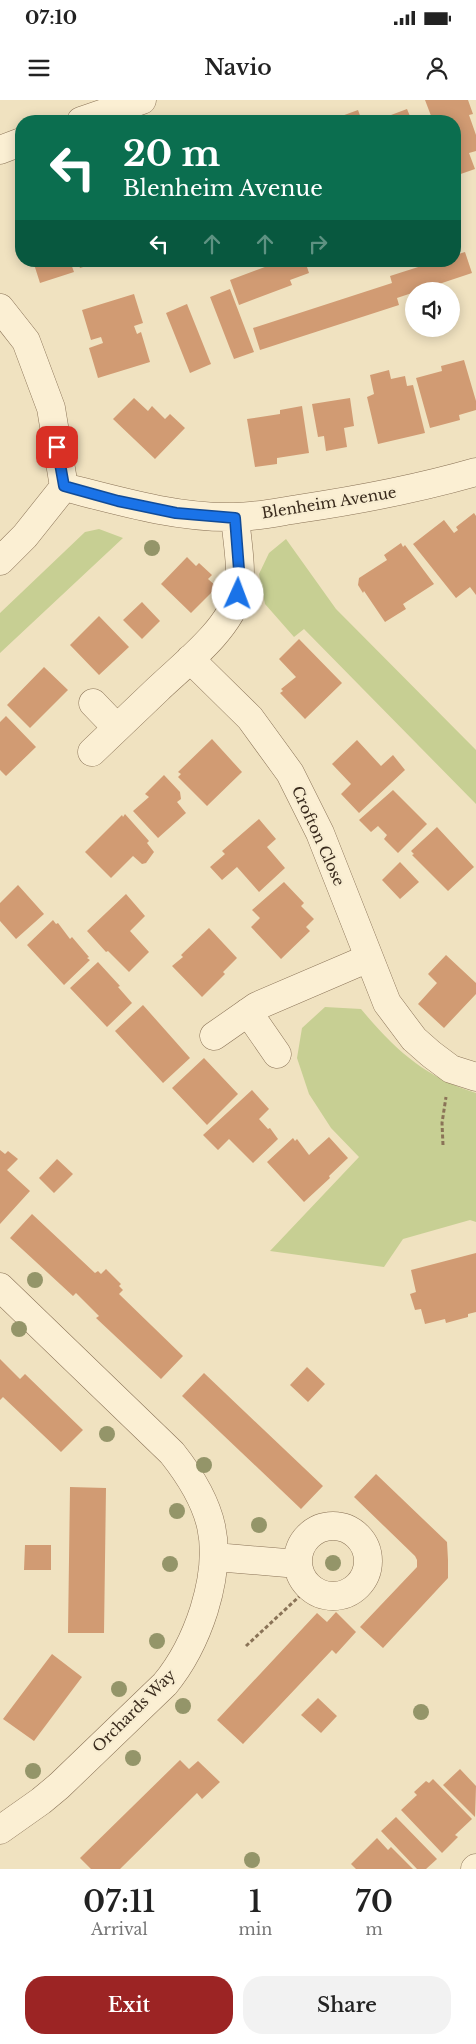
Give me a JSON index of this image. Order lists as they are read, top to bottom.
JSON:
{
  "streets": {
    "street": ["Blenheim Avenue", "Crofton Close", "Orchards Way"]
  },
  "page": {
    "status": "07:10",
    "header": "Navio",
    "turn": ["20 m", "Blenheim Avenue"],
    "eta": [
      "07:11",
      "Arrival",
      "1",
      "min",
      "70",
      "m"
    ],
    "buttons": ["Exit", "Share"]
  }
}
